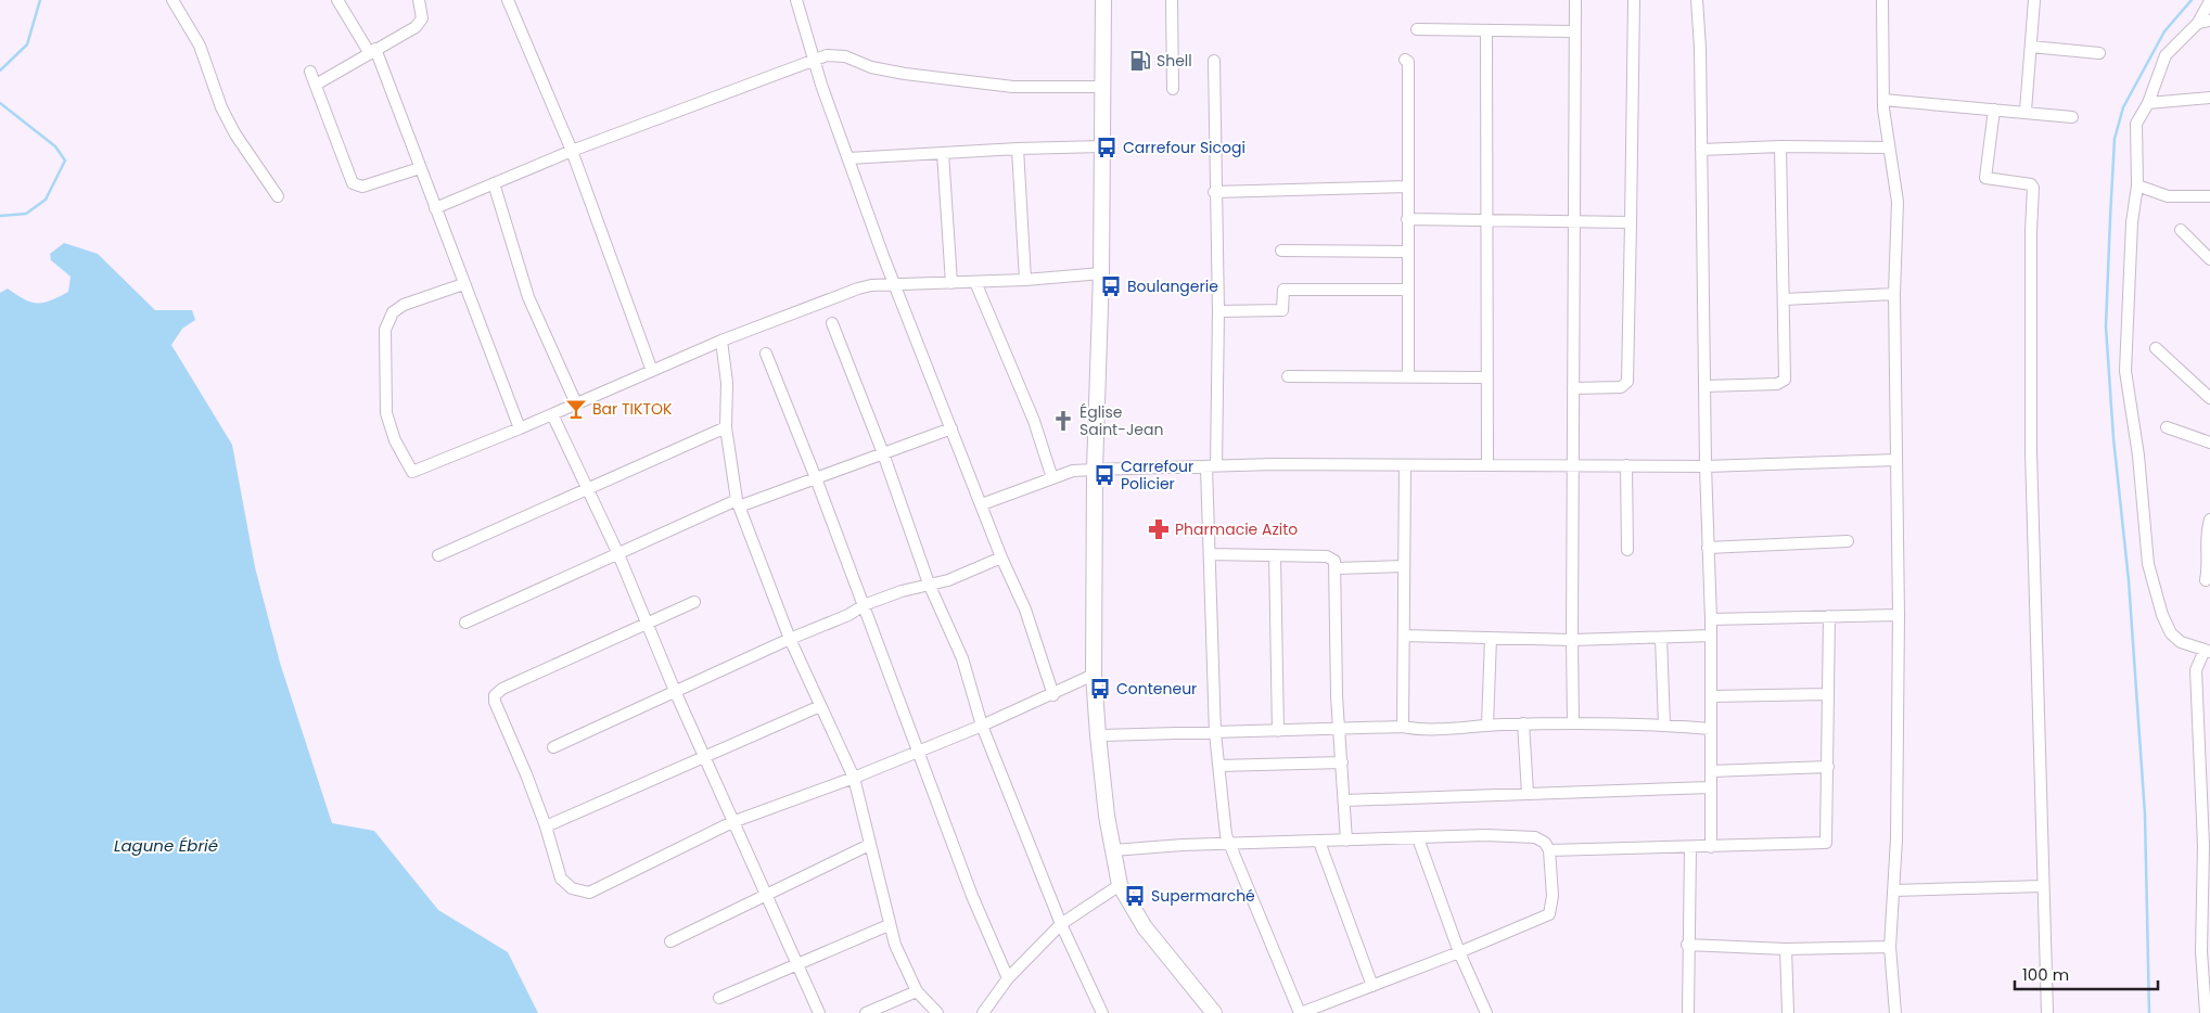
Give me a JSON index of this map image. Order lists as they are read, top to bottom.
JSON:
{
  "water": ["Lagune Ébrié"],
  "places": {
    "fuel station": ["Shell"],
    "bus stop": [
      "Carrefour Sicogi",
      "Boulangerie",
      "Carrefour Policier",
      "Conteneur",
      "Supermarché"
    ],
    "bar": ["Bar TIKTOK"],
    "church": ["Église Saint-Jean"],
    "pharmacy": ["Pharmacie Azito"]
  },
  "scale_bar": "100 m"
}
